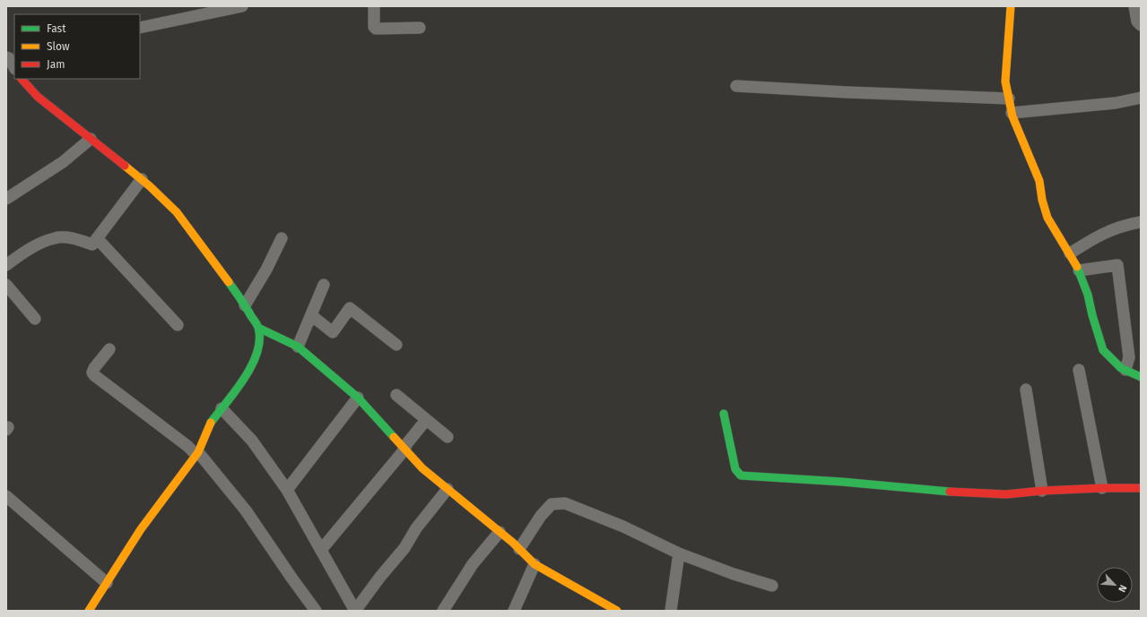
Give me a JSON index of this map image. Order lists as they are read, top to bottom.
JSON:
{
  "legend": ["Fast", "Slow", "Jam"],
  "north": "bottom right"
}
